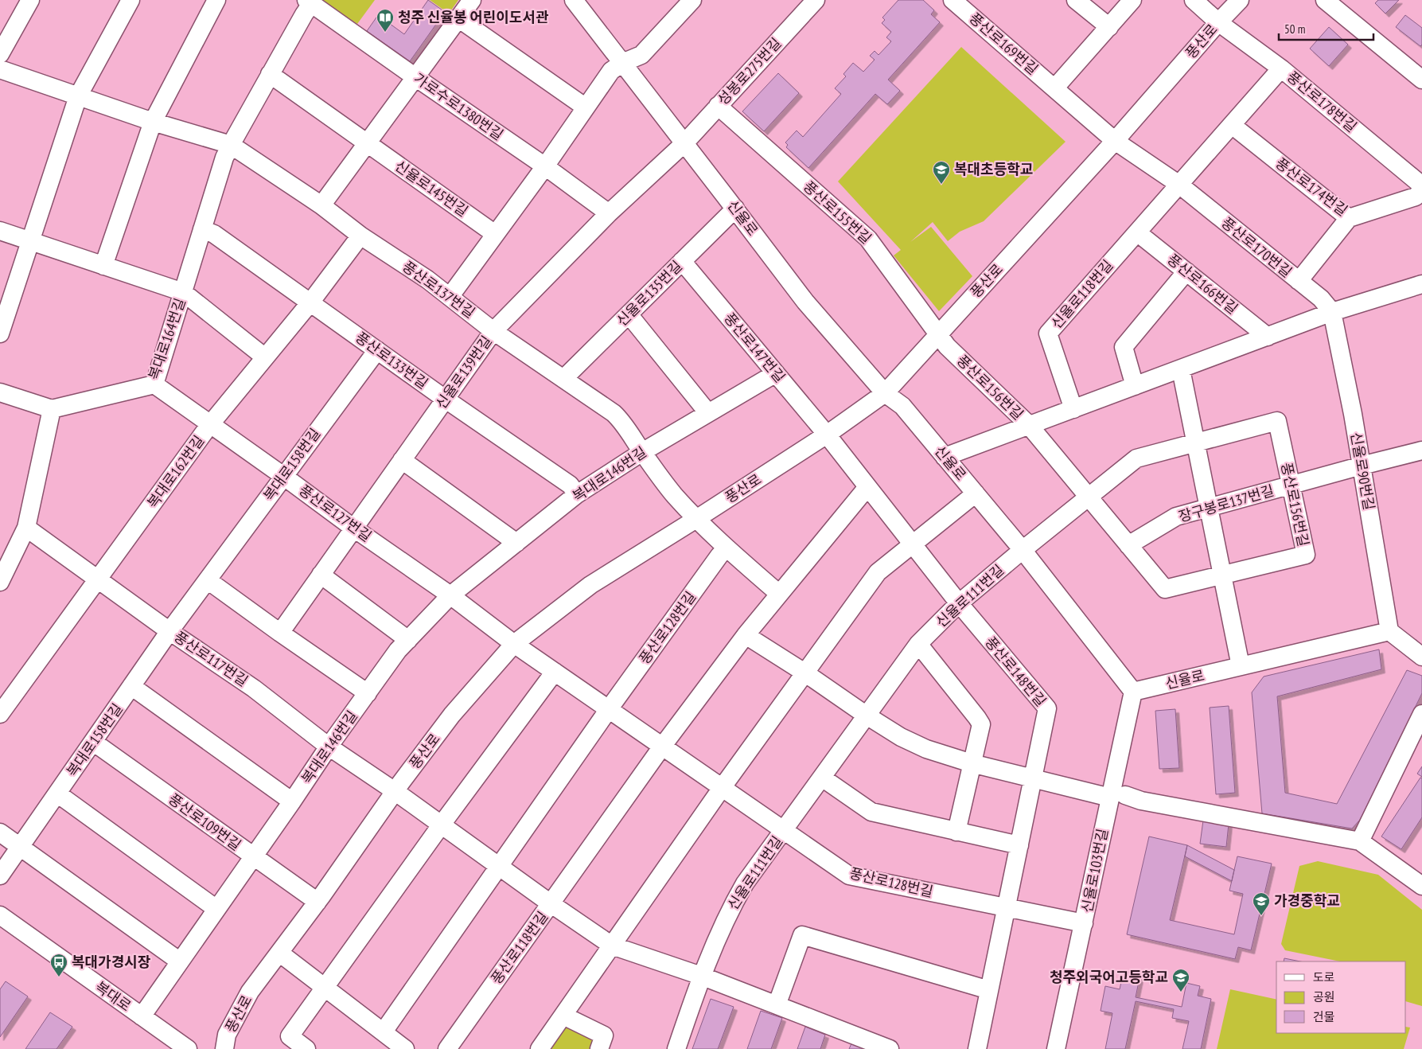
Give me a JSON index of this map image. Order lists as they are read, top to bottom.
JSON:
{
  "streets": {
    "street": [
      "풍산로",
      "풍산로169번길",
      "성봉로275번길",
      "풍산로178번길",
      "가로수로1380번길",
      "풍산로174번길",
      "신율로145번길",
      "풍산로155번길",
      "신율로",
      "풍산로170번길",
      "풍산로166번길",
      "풍산로137번길",
      "신율로135번길",
      "신율로118번길",
      "복대로164번길",
      "풍산로147번길",
      "풍산로133번길",
      "신율로139번길",
      "풍산로156번길",
      "복대로158번길",
      "신율로90번길",
      "복대로162번길",
      "복대로146번길",
      "장구봉로137번길",
      "풍산로127번길",
      "신율로111번길",
      "풍산로128번길",
      "풍산로117번길",
      "풍산로148번길",
      "풍산로109번길",
      "신율로103번길",
      "풍산로118번길",
      "복대로"
    ]
  },
  "crossings": [
    ["풍산로", "풍산로169번길"],
    ["풍산로", "풍산로178번길"],
    ["풍산로", "풍산로155번길"],
    ["풍산로", "신율로"],
    ["풍산로", "풍산로170번길"],
    ["풍산로", "풍산로137번길"],
    ["풍산로", "풍산로147번길"],
    ["풍산로", "풍산로156번길"],
    ["풍산로", "풍산로127번길"],
    ["풍산로", "풍산로128번길"],
    ["풍산로", "풍산로117번길"],
    ["풍산로", "풍산로148번길"],
    ["풍산로", "풍산로109번길"],
    ["풍산로", "풍산로118번길"],
    ["풍산로169번길", "풍산로170번길"],
    ["성봉로275번길", "풍산로155번길"],
    ["성봉로275번길", "신율로"],
    ["성봉로275번길", "신율로139번길"],
    ["가로수로1380번길", "복대로164번길"],
    ["가로수로1380번길", "신율로139번길"],
    ["신율로145번길", "복대로164번길"],
    ["풍산로155번길", "풍산로156번길"],
    ["신율로", "신율로135번길"],
    ["신율로", "신율로139번길"],
    ["신율로", "신율로90번길"],
    ["신율로", "신율로111번길"],
    ["신율로", "신율로103번길"],
    ["풍산로170번길", "신율로90번길"],
    ["풍산로166번길", "신율로118번길"],
    ["풍산로137번길", "신율로135번길"],
    ["풍산로137번길", "복대로164번길"],
    ["풍산로137번길", "신율로139번길"],
    ["풍산로137번길", "복대로162번길"],
    ["풍산로137번길", "복대로146번길"],
    ["신율로135번길", "풍산로147번길"],
    ["복대로164번길", "풍산로133번길"],
    ["복대로164번길", "풍산로127번길"],
    ["풍산로147번길", "복대로146번길"],
    ["풍산로147번길", "풍산로148번길"],
    ["풍산로133번길", "신율로139번길"],
    ["풍산로133번길", "복대로158번길"],
    ["풍산로133번길", "복대로162번길"],
    ["풍산로133번길", "복대로146번길"],
    ["신율로139번길", "풍산로127번길"],
    ["풍산로156번길", "장구봉로137번길"],
    ["풍산로156번길", "신율로111번길"],
    ["복대로158번길", "풍산로127번길"],
    ["복대로158번길", "풍산로117번길"],
    ["복대로158번길", "풍산로109번길"],
    ["신율로90번길", "장구봉로137번길"],
    ["복대로162번길", "풍산로127번길"],
    ["복대로162번길", "풍산로117번길"],
    ["복대로146번길", "풍산로127번길"],
    ["복대로146번길", "풍산로117번길"],
    ["복대로146번길", "풍산로109번길"],
    ["복대로146번길", "복대로"],
    ["풍산로127번길", "풍산로128번길"],
    ["신율로111번길", "풍산로128번길"],
    ["신율로111번길", "풍산로148번길"],
    ["신율로111번길", "풍산로118번길"],
    ["풍산로128번길", "풍산로148번길"],
    ["풍산로128번길", "신율로103번길"],
    ["풍산로128번길", "풍산로118번길"],
    ["풍산로117번길", "풍산로118번길"]
  ],
  "places": {
    "library": ["청주 신율봉 어린이도서관"],
    "school or university": ["복대초등학교", "가경중학교", "청주외국어고등학교"],
    "bus stop": ["복대가경시장"]
  },
  "legend": ["도로", "공원", "건물"],
  "scale_bar": "50 m"
}
